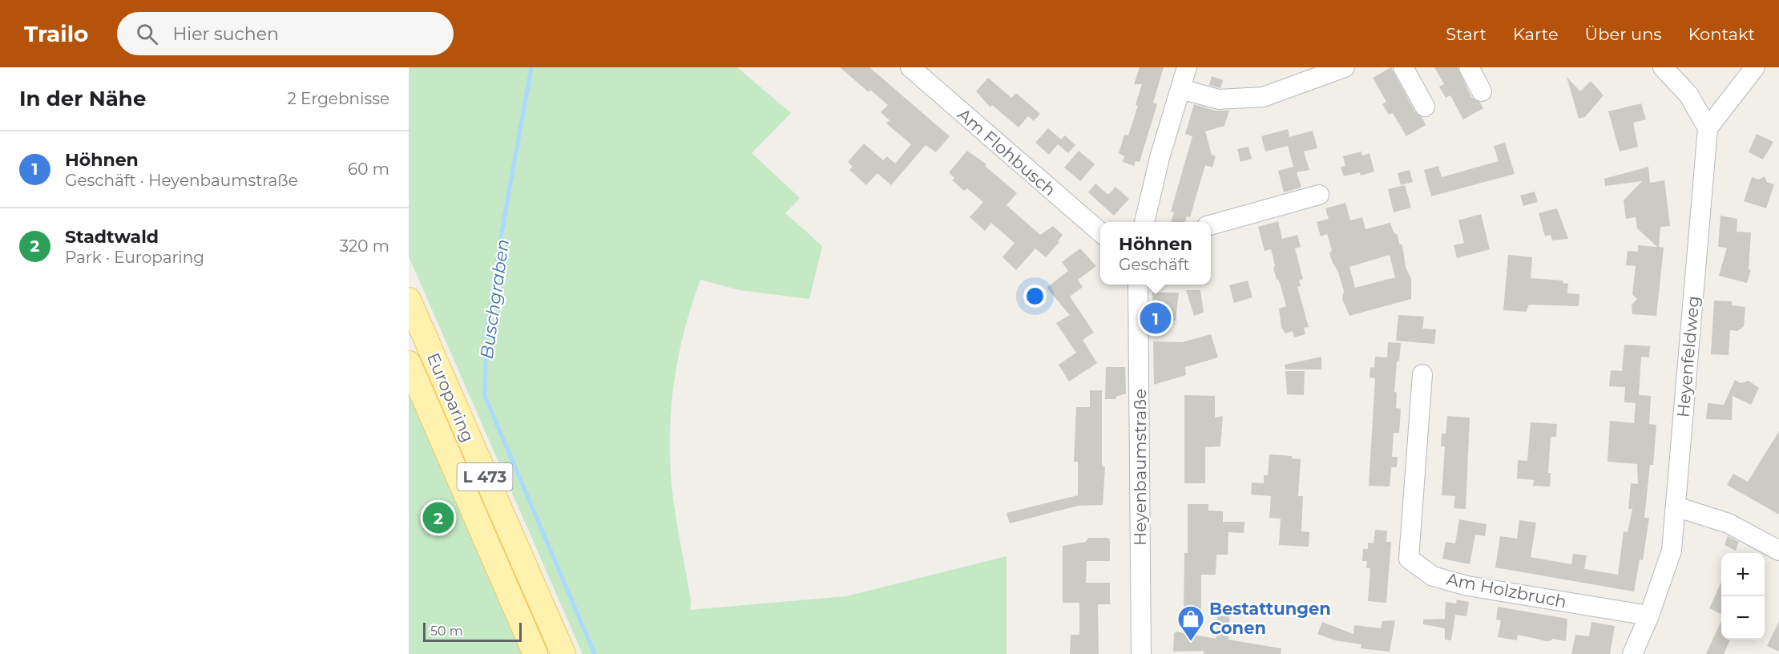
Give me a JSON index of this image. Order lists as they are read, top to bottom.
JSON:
{
  "streets": {
    "main road": ["Europaring", "L 473"],
    "street": [
      "Am Flohbusch",
      "Heyenfeldweg",
      "Heyenbaumstraße",
      "Am Holzbruch"
    ]
  },
  "crossings": [
    ["Heyenfeldweg", "Am Holzbruch"]
  ],
  "water": ["Buschgraben"],
  "places": {
    "shop": ["Bestattungen Conen"]
  },
  "scale_bar": "50 m",
  "page": {
    "header": "Trailo",
    "search": "Hier suchen",
    "nav": [
      "Start",
      "Karte",
      "Über uns",
      "Kontakt"
    ],
    "heading": ["In der Nähe", "2 Ergebnisse"],
    "list": [
      {
        "mark": "1",
        "name": "Höhnen",
        "note": "Geschäft · Heyenbaumstraße",
        "value": "60 m"
      },
      {
        "mark": "2",
        "name": "Stadtwald",
        "note": "Park · Europaring",
        "value": "320 m"
      }
    ],
    "popup": ["Höhnen", "Geschäft"],
    "pins": ["1", "2"],
    "map_buttons": ["+", "−"],
    "scale": "50 m"
  }
}
